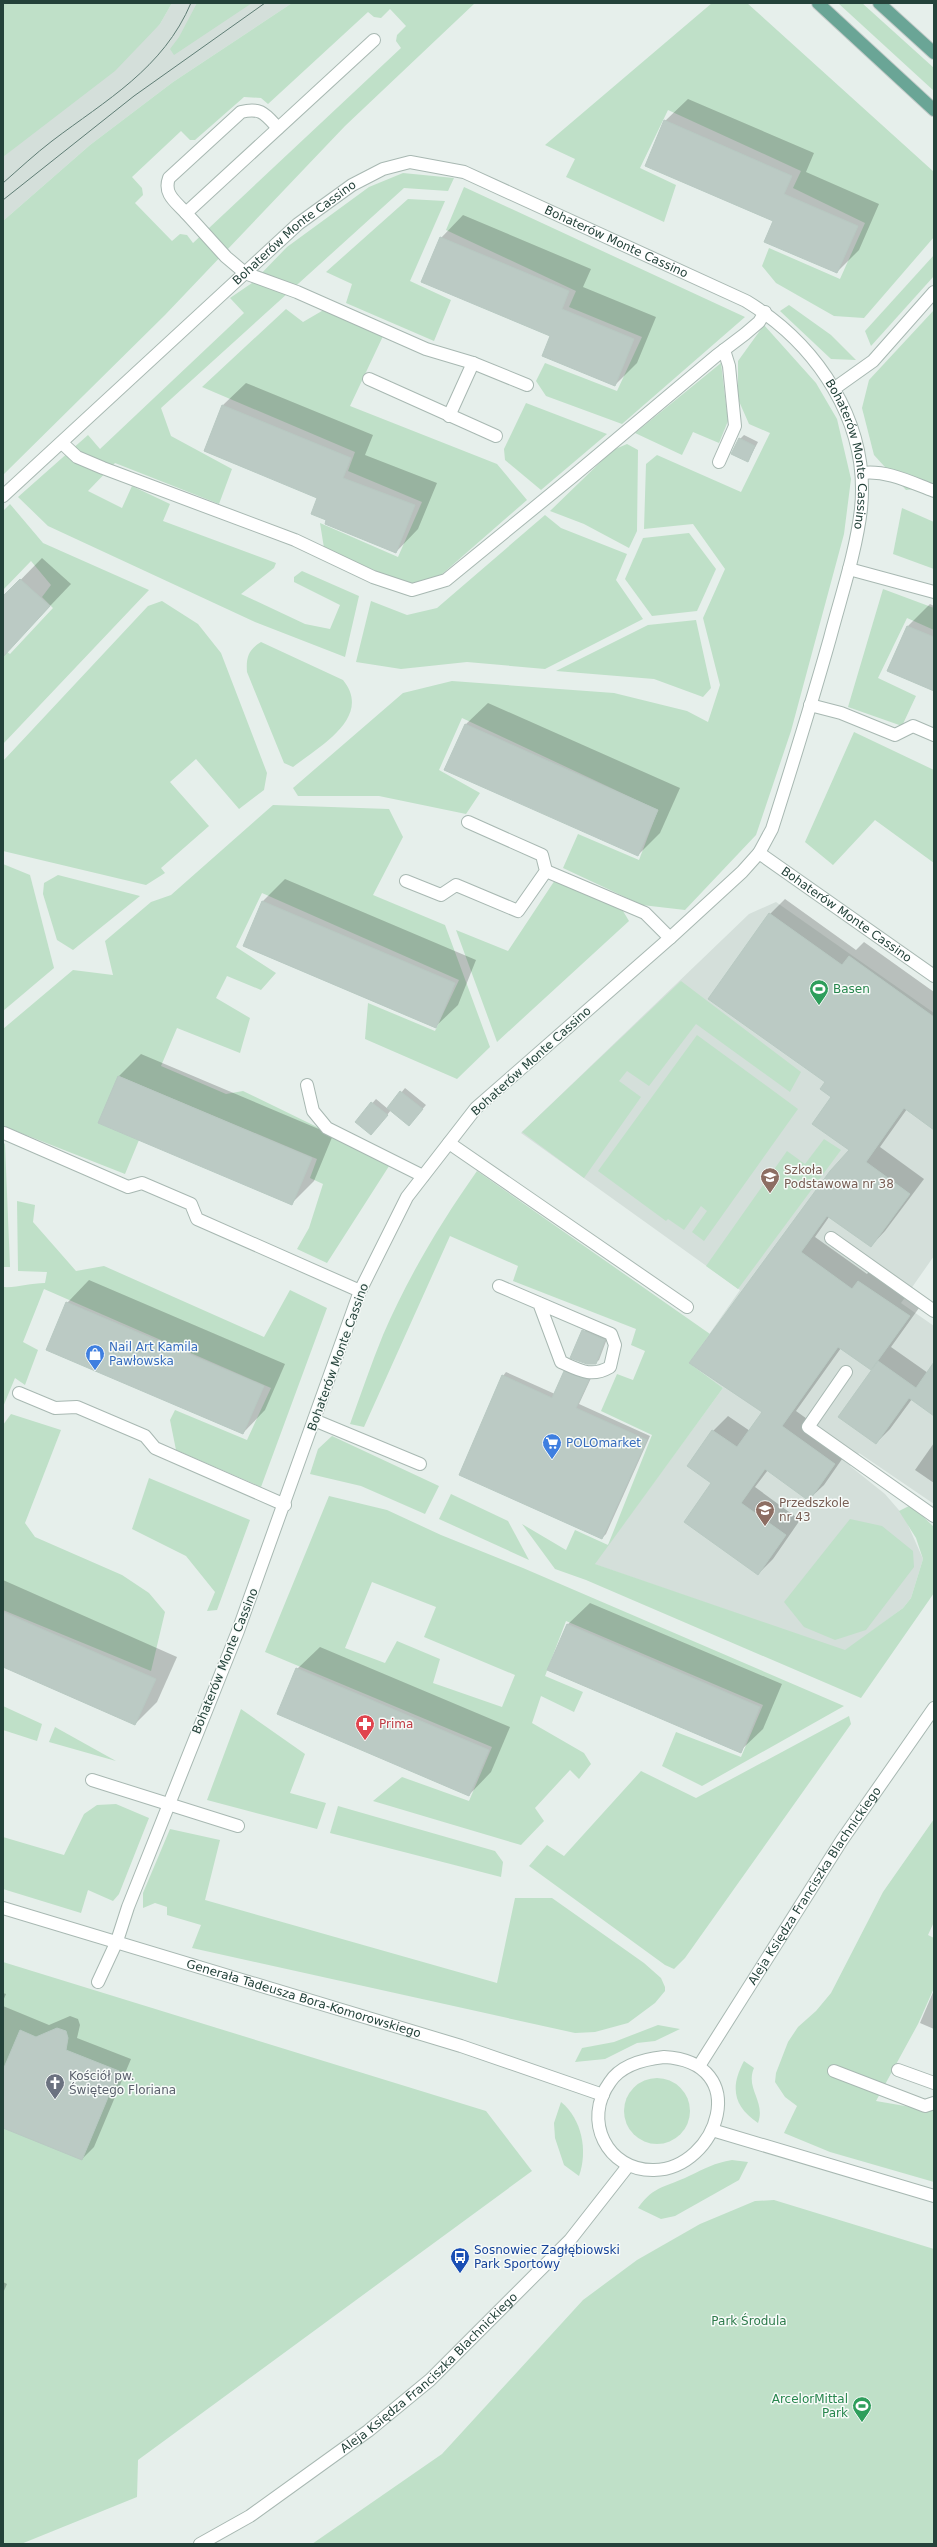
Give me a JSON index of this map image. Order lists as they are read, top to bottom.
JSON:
{
  "streets": {
    "street": ["Bohaterów Monte Cassino", "Aleja Księdza Franciszka Blachnickiego", "Generała Tadeusza Bora-Komorowskiego"]
  },
  "crossings": [
    ["Bohaterów Monte Cassino", "Generała Tadeusza Bora-Komorowskiego"],
    ["Aleja Księdza Franciszka Blachnickiego", "Generała Tadeusza Bora-Komorowskiego"]
  ],
  "parks": ["Park Środula"],
  "places": {
    "sports": ["Basen", "ArcelorMittal Park"],
    "school or university": ["Szkoła Podstawowa nr 38", "Przedszkole nr 43"],
    "shop": ["Nail Art Kamila Pawłowska"],
    "supermarket": ["POLOmarket"],
    "pharmacy": ["Prima"],
    "church": ["Kościół pw. Świętego Floriana"],
    "bus stop": ["Sosnowiec Zagłębiowski Park Sportowy"]
  }
}
